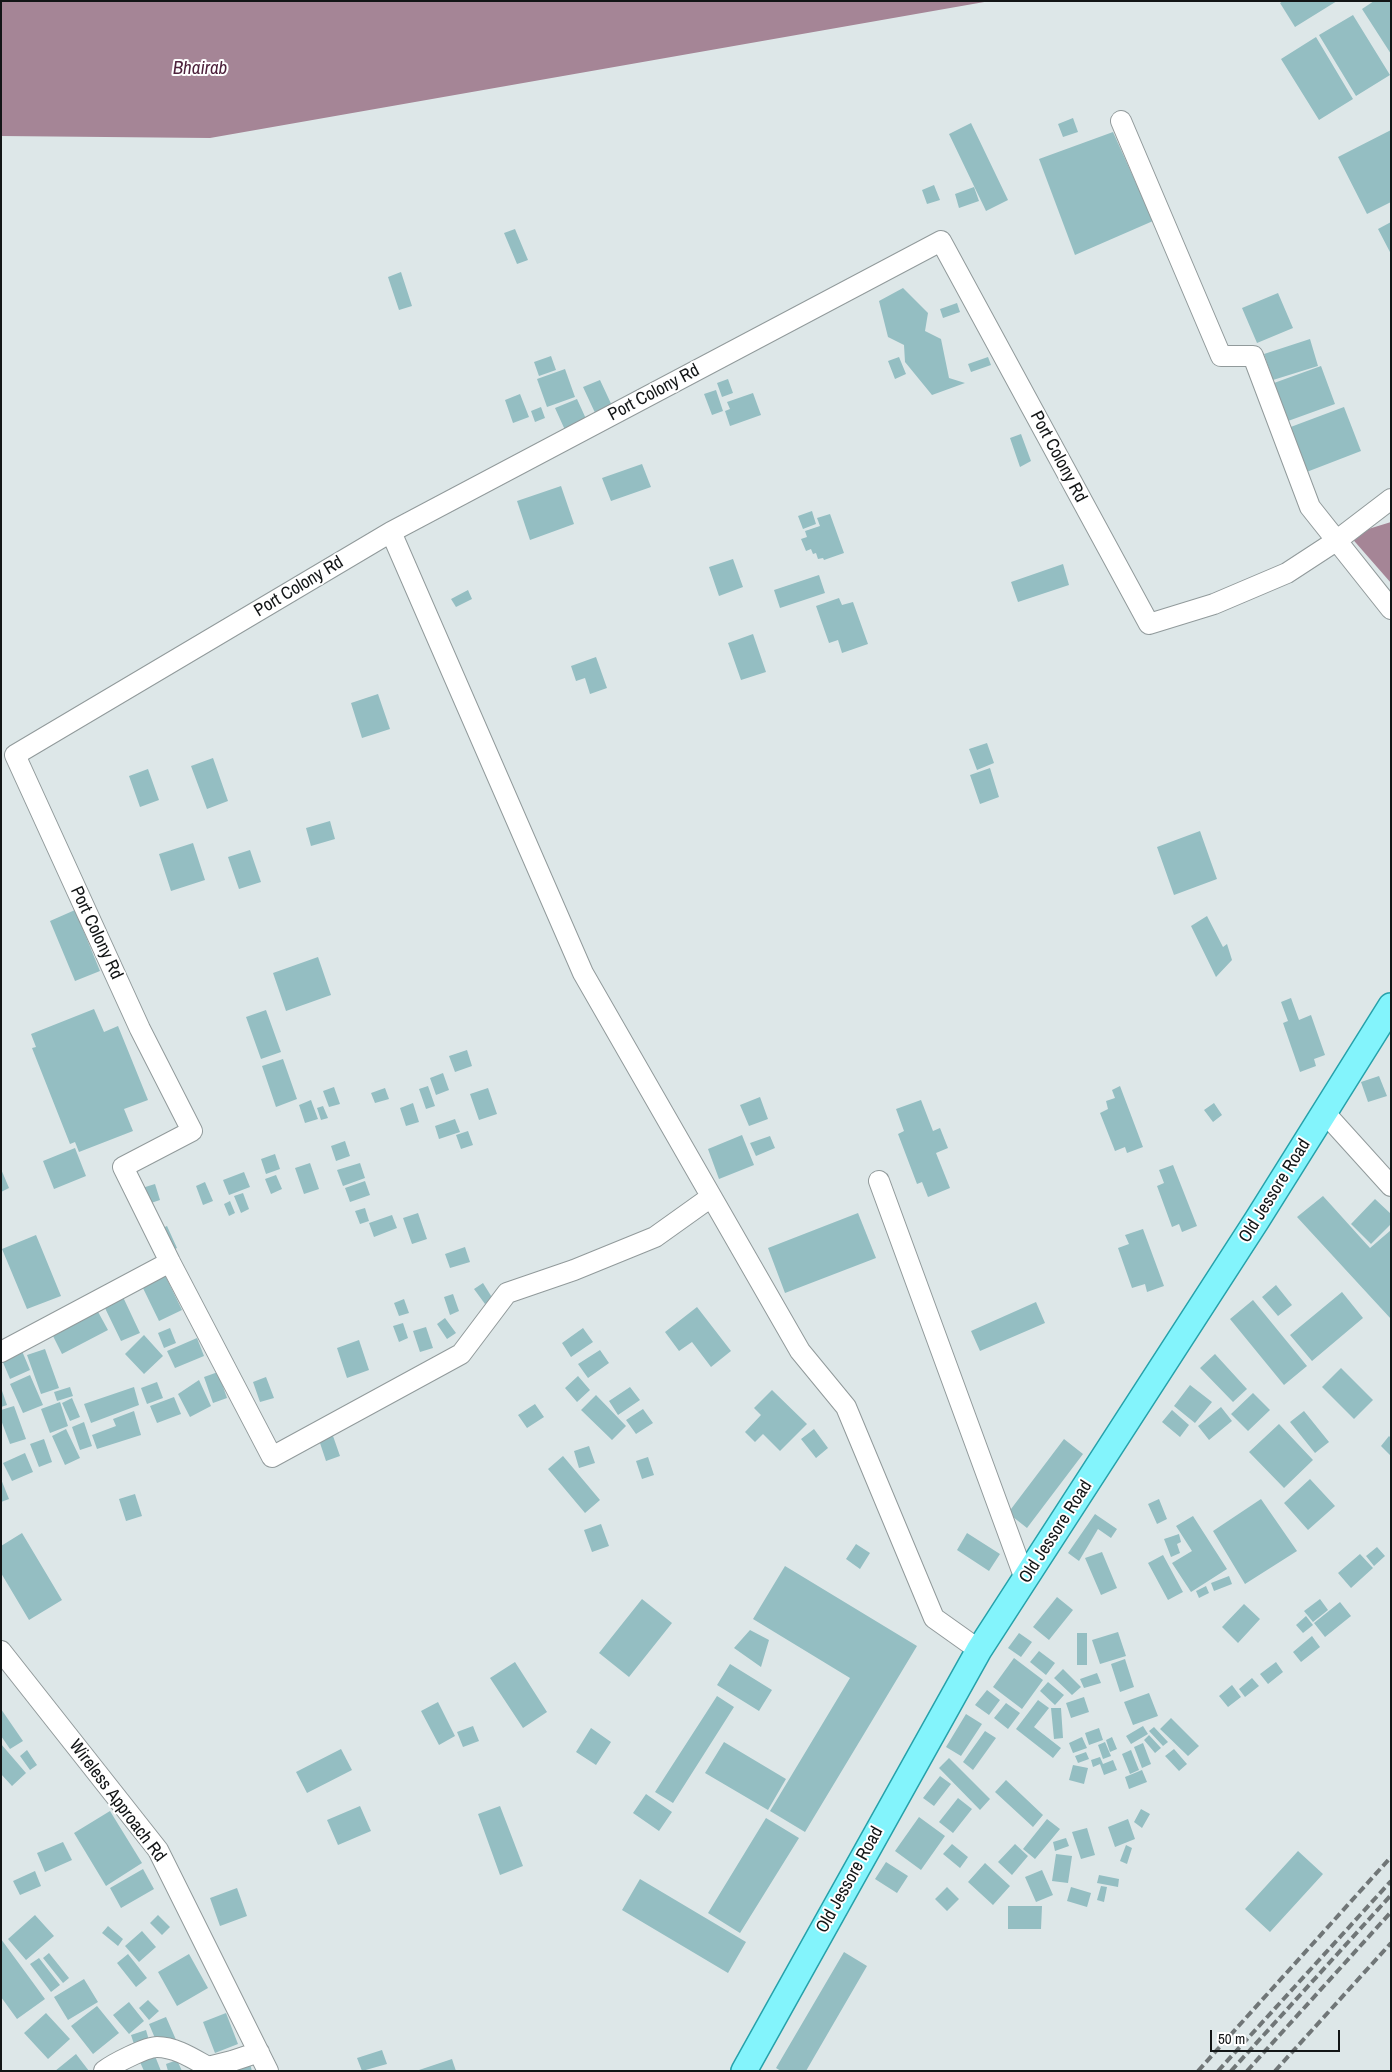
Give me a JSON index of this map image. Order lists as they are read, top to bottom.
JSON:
{
  "streets": {
    "main road": ["Old Jessore Road"],
    "street": ["Port Colony Rd", "Wireless Approach Rd"]
  },
  "water": ["Bhairab"],
  "scale_bar": "50 m"
}
